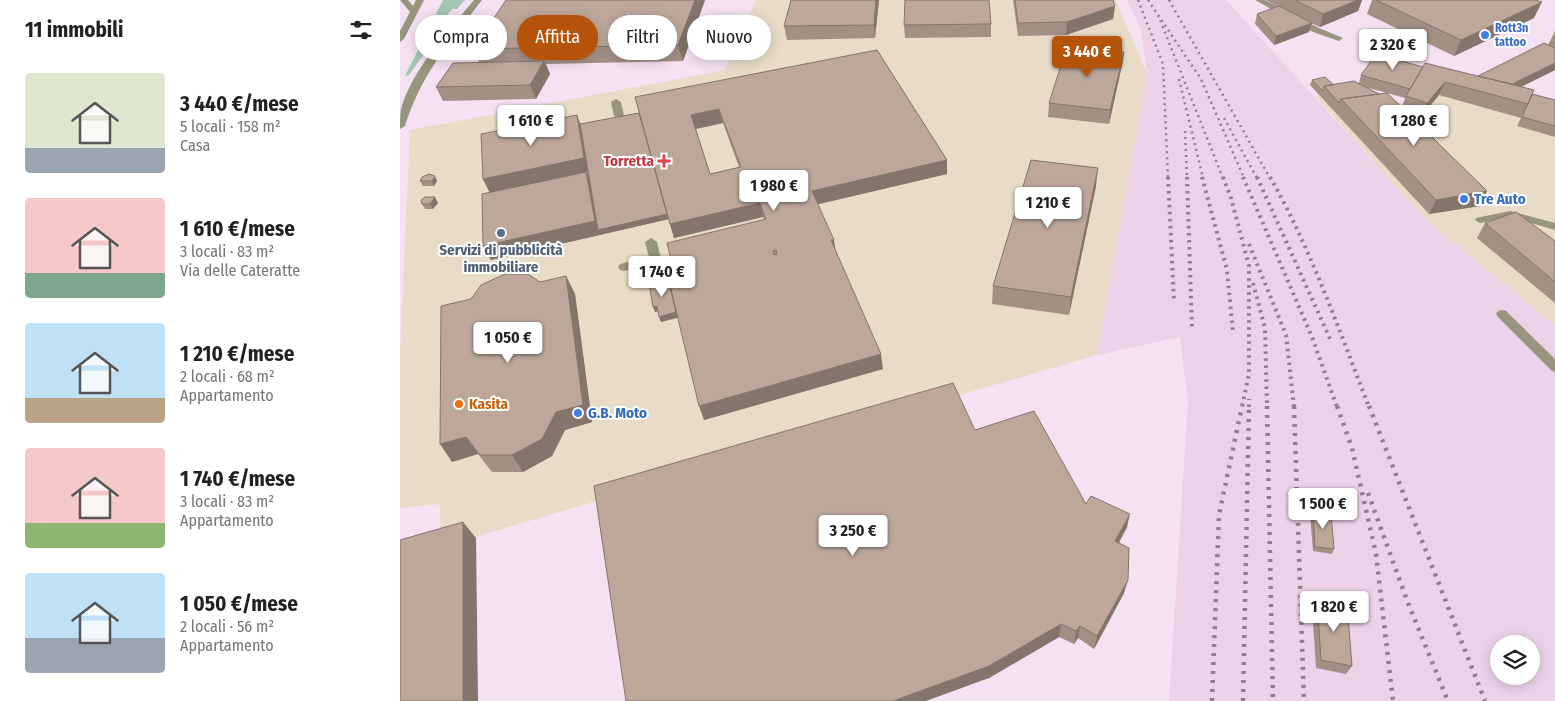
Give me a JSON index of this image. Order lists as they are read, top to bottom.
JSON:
{
  "places": {
    "other": [
      "Rott3n tattoo",
      "Tre Auto",
      "Servizi di pubblicità immobiliare",
      "Kasita",
      "G.B. Moto"
    ],
    "health": ["Torretta"]
  },
  "page": {
    "heading": "11 immobili",
    "chip": [
      "Compra",
      "Affitta",
      "Filtri",
      "Nuovo"
    ],
    "price": [
      "2 320 €",
      "3 440 €",
      "1 610 €",
      "1 280 €",
      "1 980 €",
      "1 210 €",
      "1 740 €",
      "1 050 €",
      "1 500 €",
      "3 250 €",
      "1 820 €"
    ],
    "list": [
      {
        "name": "3 440 €/mese",
        "note": "5 locali · 158 m² · Casa"
      },
      {
        "name": "1 610 €/mese",
        "note": "3 locali · 83 m² · Via delle Cateratte"
      },
      {
        "name": "1 210 €/mese",
        "note": "2 locali · 68 m² · Appartamento"
      },
      {
        "name": "1 740 €/mese",
        "note": "3 locali · 83 m² · Appartamento"
      },
      {
        "name": "1 050 €/mese",
        "note": "2 locali · 56 m² · Appartamento"
      }
    ]
  }
}
